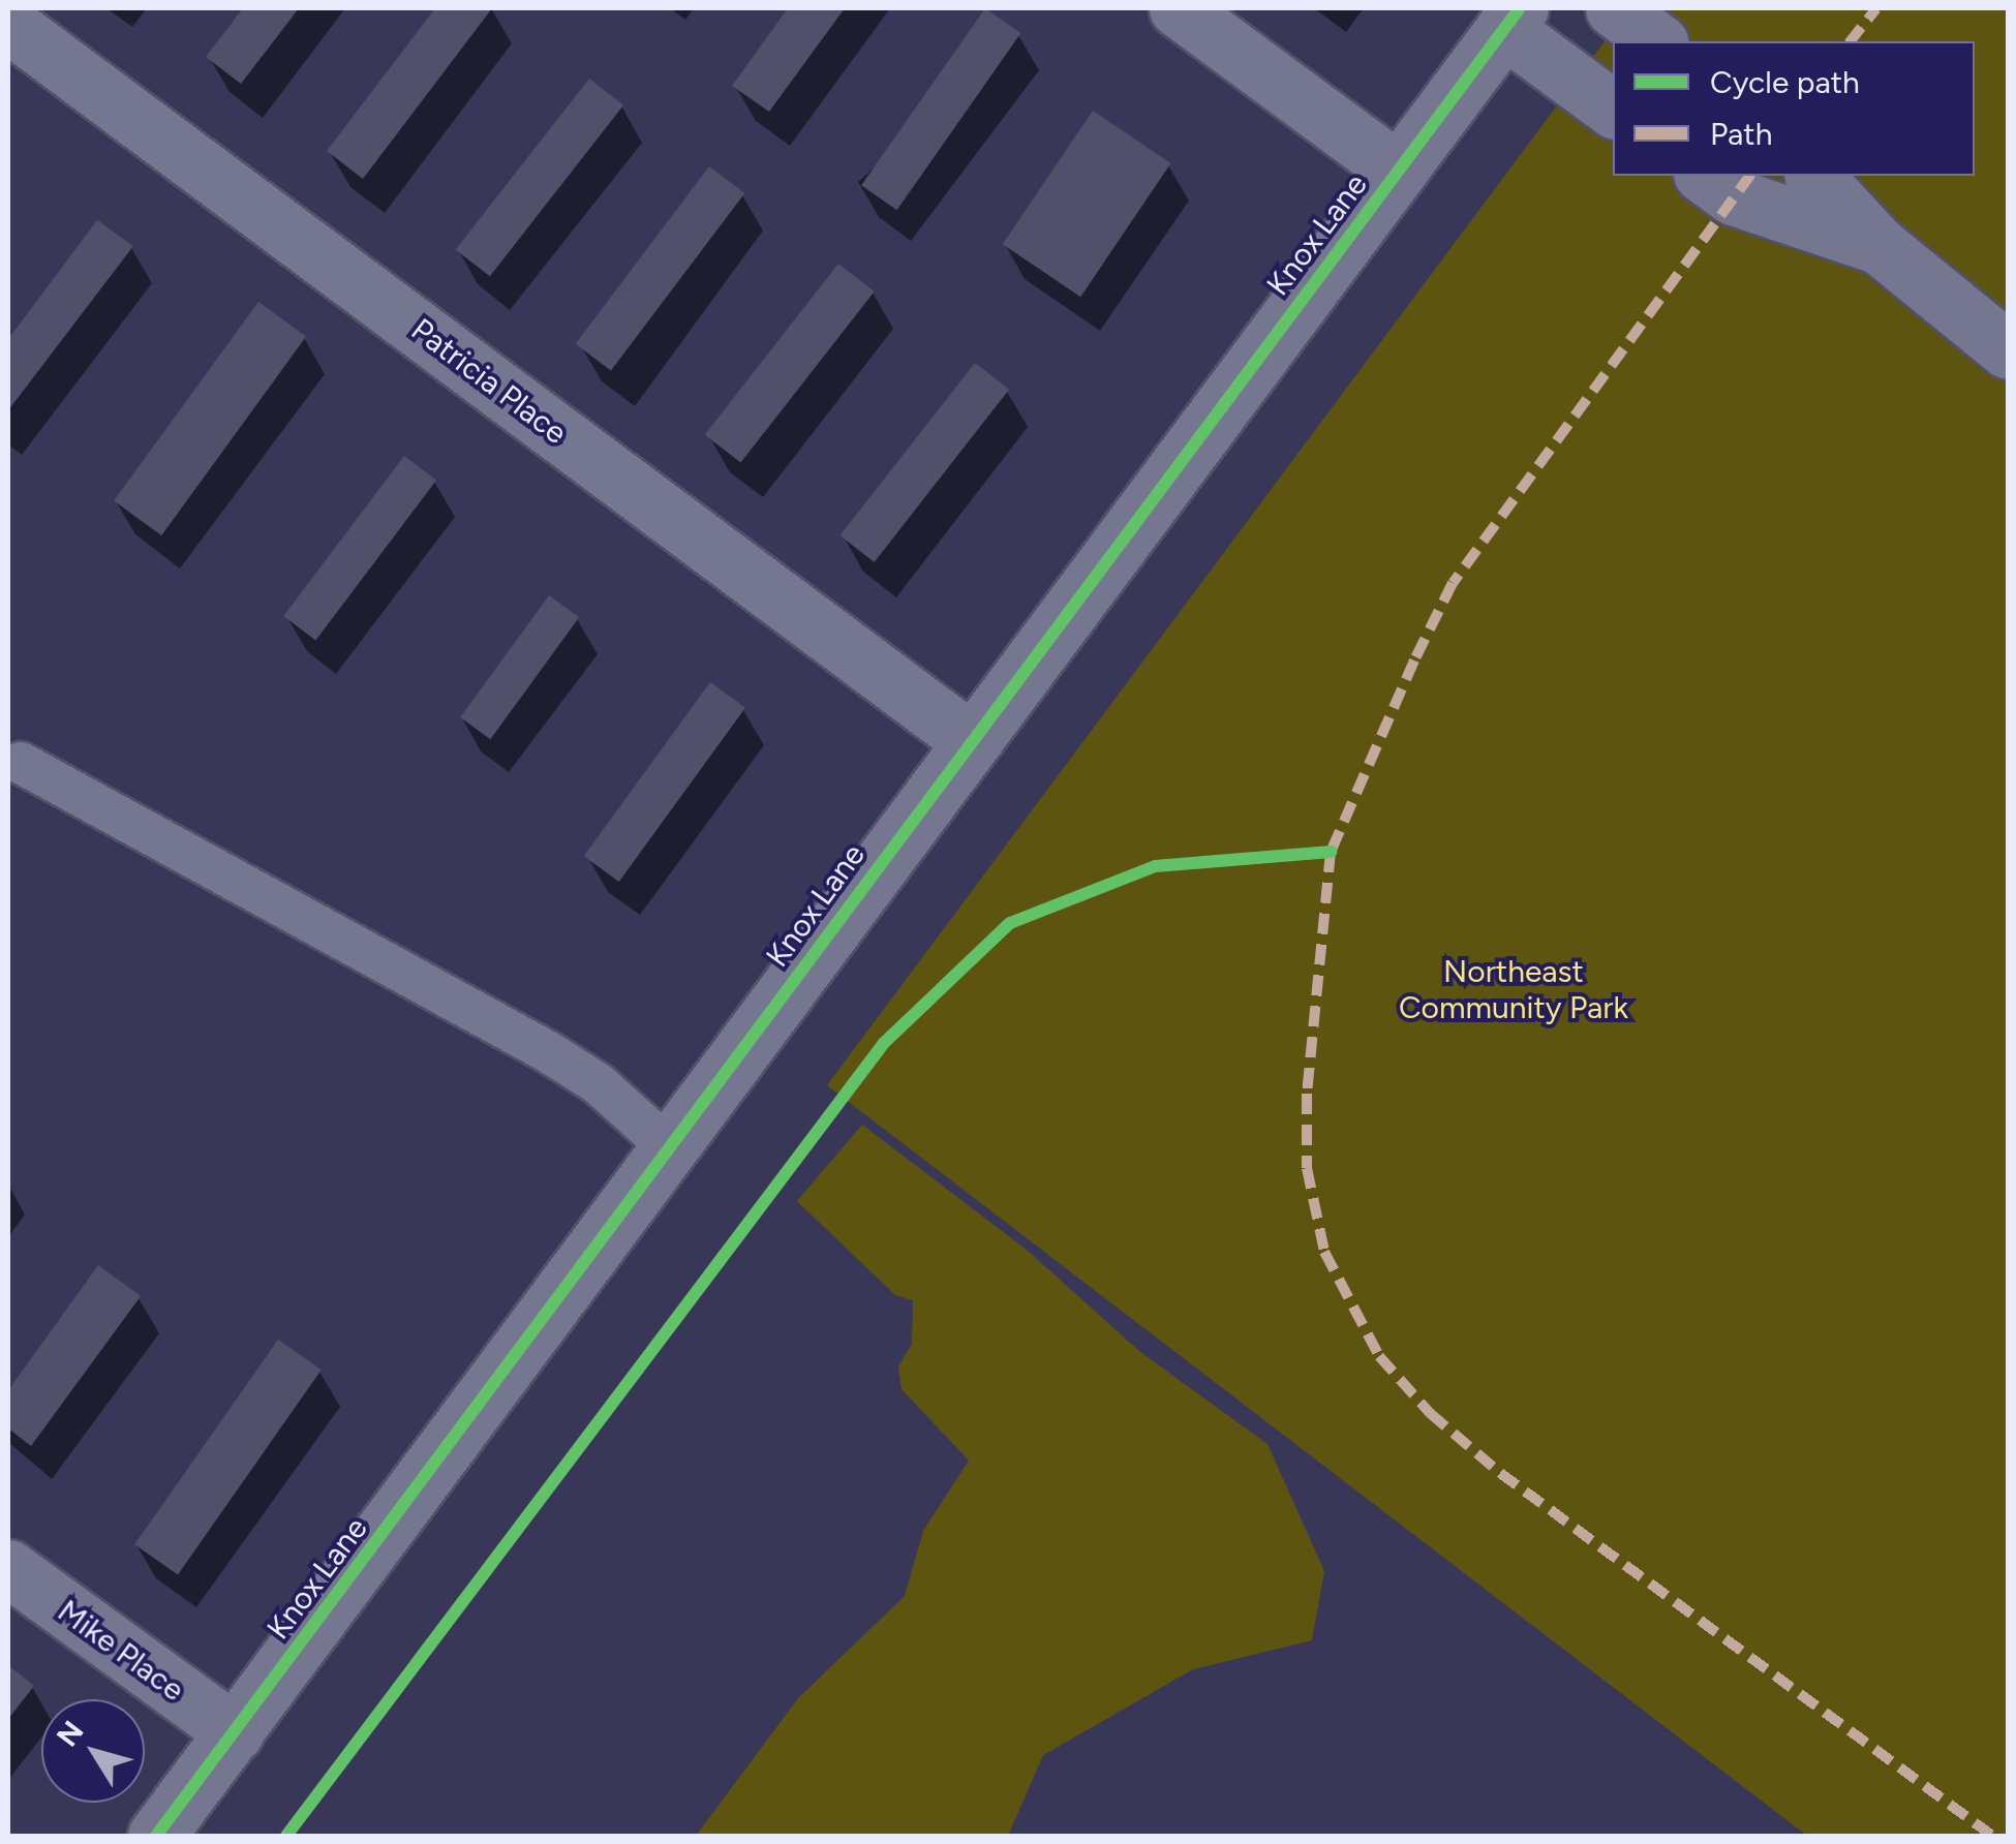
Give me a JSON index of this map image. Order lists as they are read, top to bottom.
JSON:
{
  "streets": {
    "street": ["Knox Lane", "Patricia Place", "Mike Place"]
  },
  "crossings": [
    ["Knox Lane", "Patricia Place"],
    ["Knox Lane", "Mike Place"]
  ],
  "parks": ["Northeast Community Park"],
  "legend": ["Cycle path", "Path"],
  "north": "top left"
}
